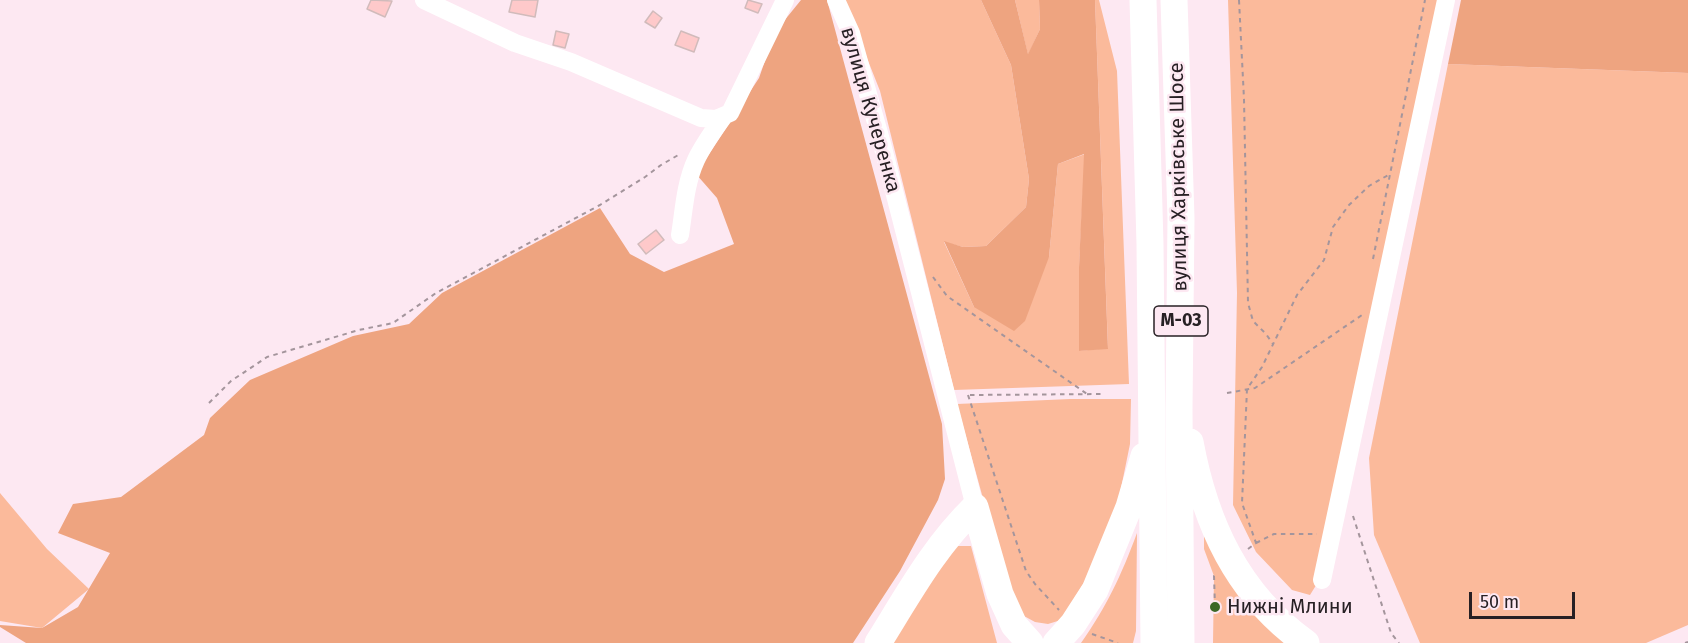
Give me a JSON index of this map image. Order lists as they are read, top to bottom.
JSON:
{
  "streets": {
    "highway": ["вулиця Харківське Шосе", "М-03"],
    "street": ["вулиця Кучеренка"]
  },
  "places": ["Нижні Млини"],
  "scale_bar": "50 m"
}
